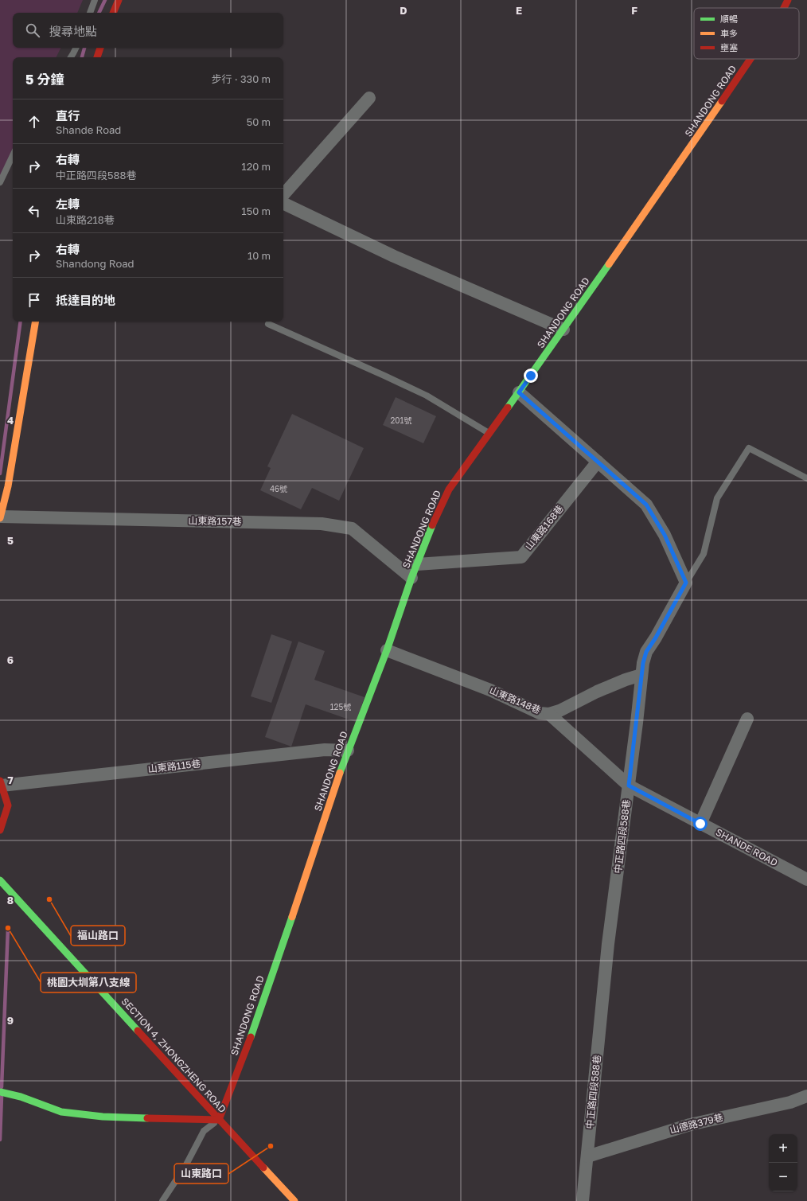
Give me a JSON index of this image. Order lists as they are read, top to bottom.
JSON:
{
  "streets": {
    "street": [
      "SHANDONG ROAD",
      "山東路157巷",
      "山東路168巷",
      "山東路148巷",
      "山東路115巷",
      "中正路四段588巷",
      "SHANDE ROAD",
      "SECTION 4, ZHONGZHENG ROAD",
      "山德路379巷"
    ]
  },
  "crossings": [
    ["SHANDONG ROAD", "山東路157巷"],
    ["SHANDONG ROAD", "山東路168巷"],
    ["SHANDONG ROAD", "山東路148巷"],
    ["SHANDONG ROAD", "山東路115巷"],
    ["SHANDONG ROAD", "SECTION 4, ZHONGZHENG ROAD"],
    ["山東路148巷", "中正路四段588巷"],
    ["山東路148巷", "SHANDE ROAD"],
    ["中正路四段588巷", "SHANDE ROAD"],
    ["中正路四段588巷", "山德路379巷"]
  ],
  "places": ["福山路口", "桃園大圳第八支線", "山東路口"],
  "house_numbers": ["201號", "46號", "125號"],
  "legend": ["順暢", "車多", "壅塞"],
  "page": {
    "search": "搜尋地點",
    "heading": ["5 分鐘", "步行 · 330 m"],
    "list": [
      ["直行", "Shande Road", "50 m"],
      ["右轉", "中正路四段588巷", "120 m"],
      ["左轉", "山東路218巷", "150 m"],
      ["右轉", "Shandong Road", "10 m"],
      "抵達目的地"
    ],
    "map_buttons": ["+", "−"]
  },
  "grid": {
    "columns": ["D", "E", "F"],
    "rows": [
      "4",
      "5",
      "6",
      "7",
      "8",
      "9"
    ]
  }
}
